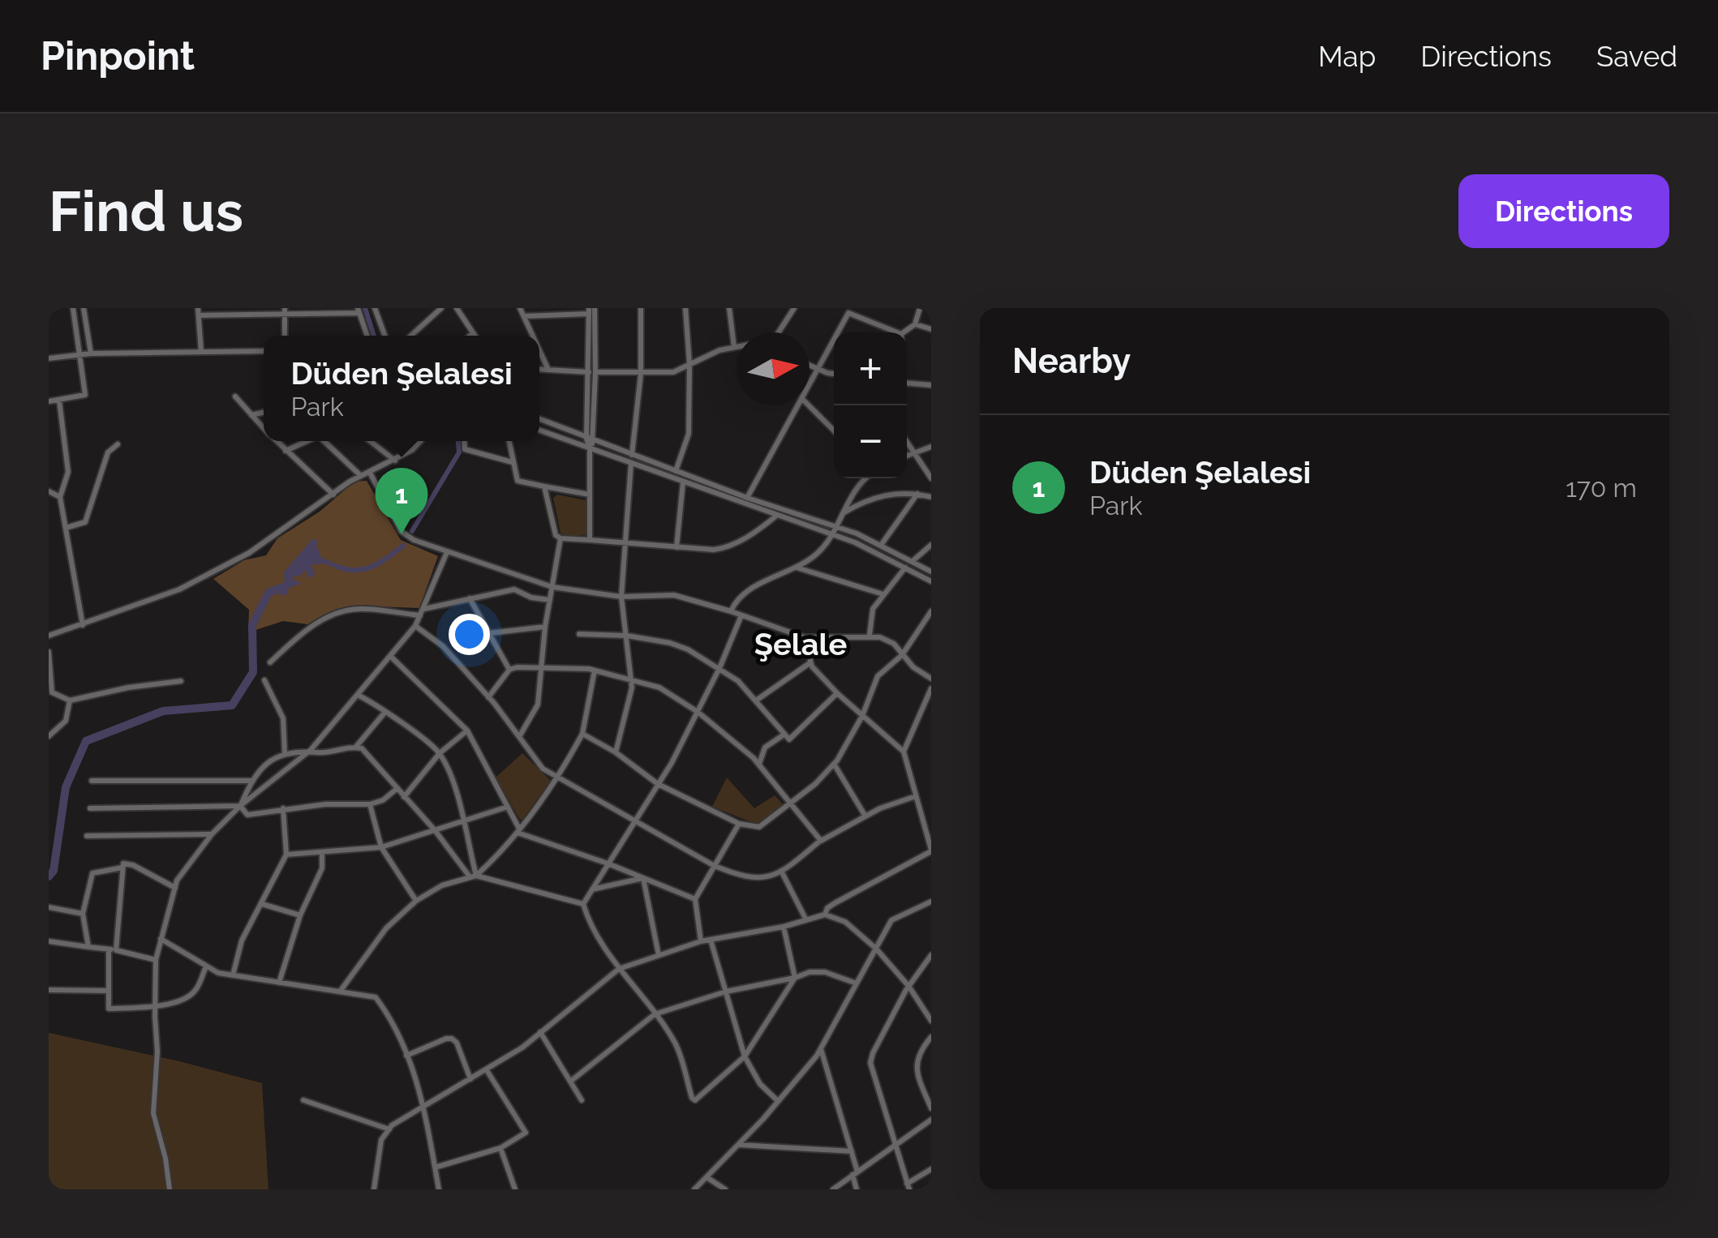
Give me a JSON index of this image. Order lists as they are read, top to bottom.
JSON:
{
  "districts": ["Şelale"],
  "north": "right",
  "page": {
    "header": "Pinpoint",
    "nav": ["Map", "Directions", "Saved"],
    "buttons": "Directions",
    "title": "Find us",
    "heading": "Nearby",
    "map_buttons": ["+", "−"],
    "popup": ["Düden Şelalesi", "Park"],
    "list": [
      {
        "mark": "1",
        "name": "Düden Şelalesi",
        "note": "Park",
        "value": "170 m"
      }
    ],
    "pins": "1"
  }
}
